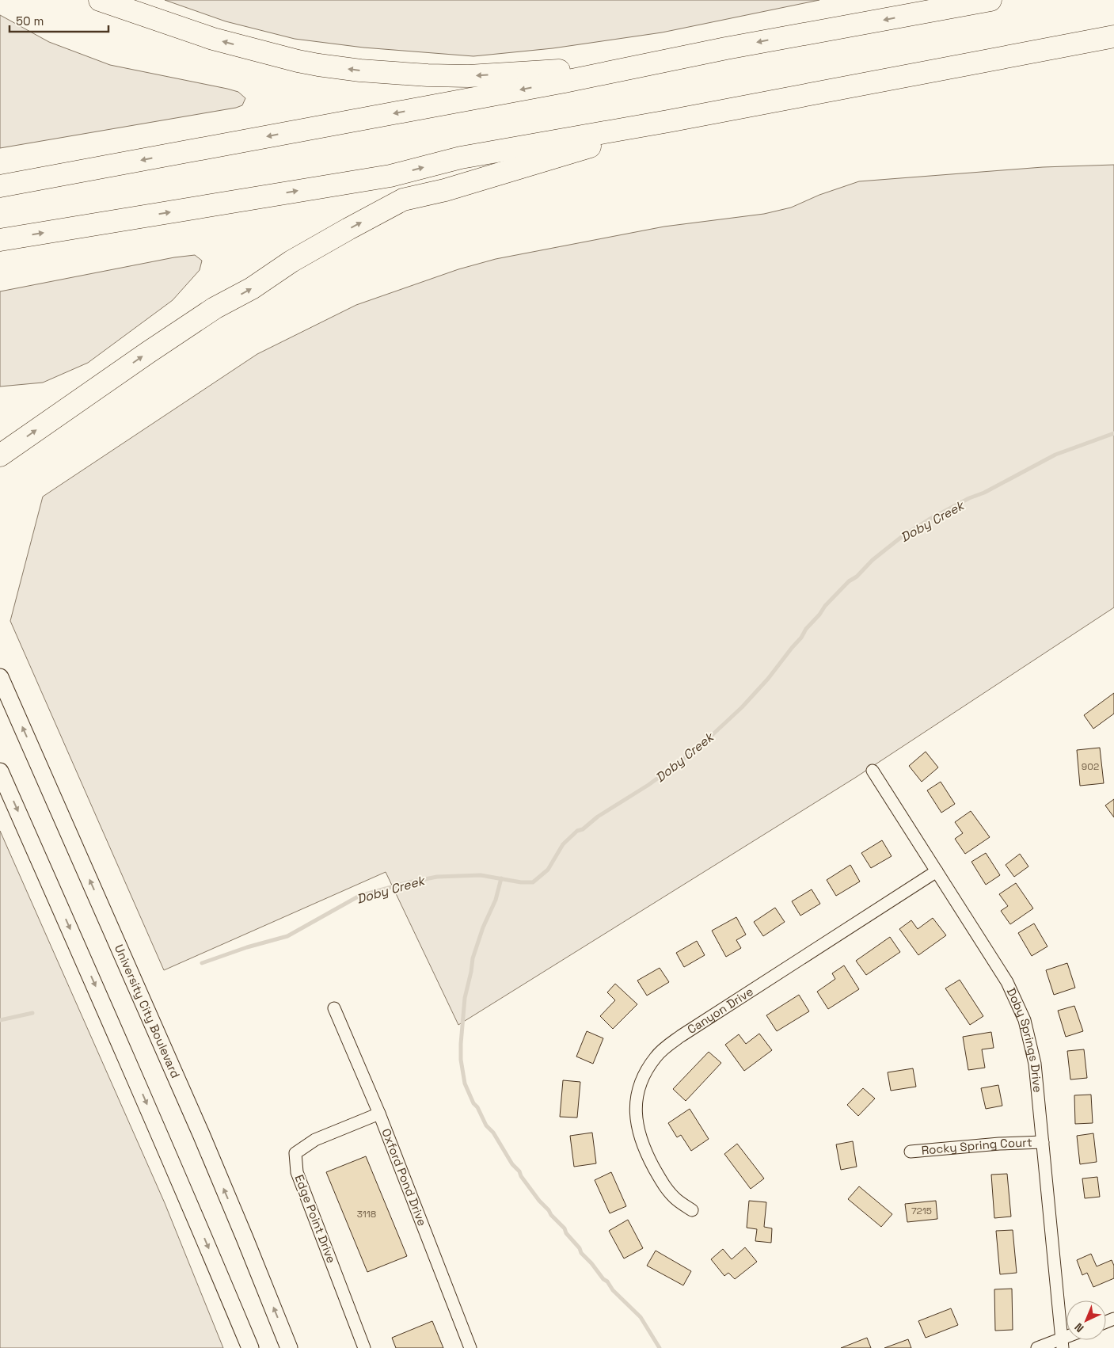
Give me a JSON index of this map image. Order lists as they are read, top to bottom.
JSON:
{
  "streets": {
    "main road": ["University City Boulevard"],
    "street": [
      "Canyon Drive",
      "Doby Springs Drive",
      "Rocky Spring Court",
      "Oxford Pond Drive",
      "Edge Point Drive"
    ]
  },
  "crossings": [
    ["Canyon Drive", "Doby Springs Drive"],
    ["Doby Springs Drive", "Rocky Spring Court"],
    ["Oxford Pond Drive", "Edge Point Drive"]
  ],
  "water": ["Doby Creek"],
  "house_numbers": ["902", "7215", "3118"],
  "scale_bar": "50 m",
  "north": "bottom left"
}
